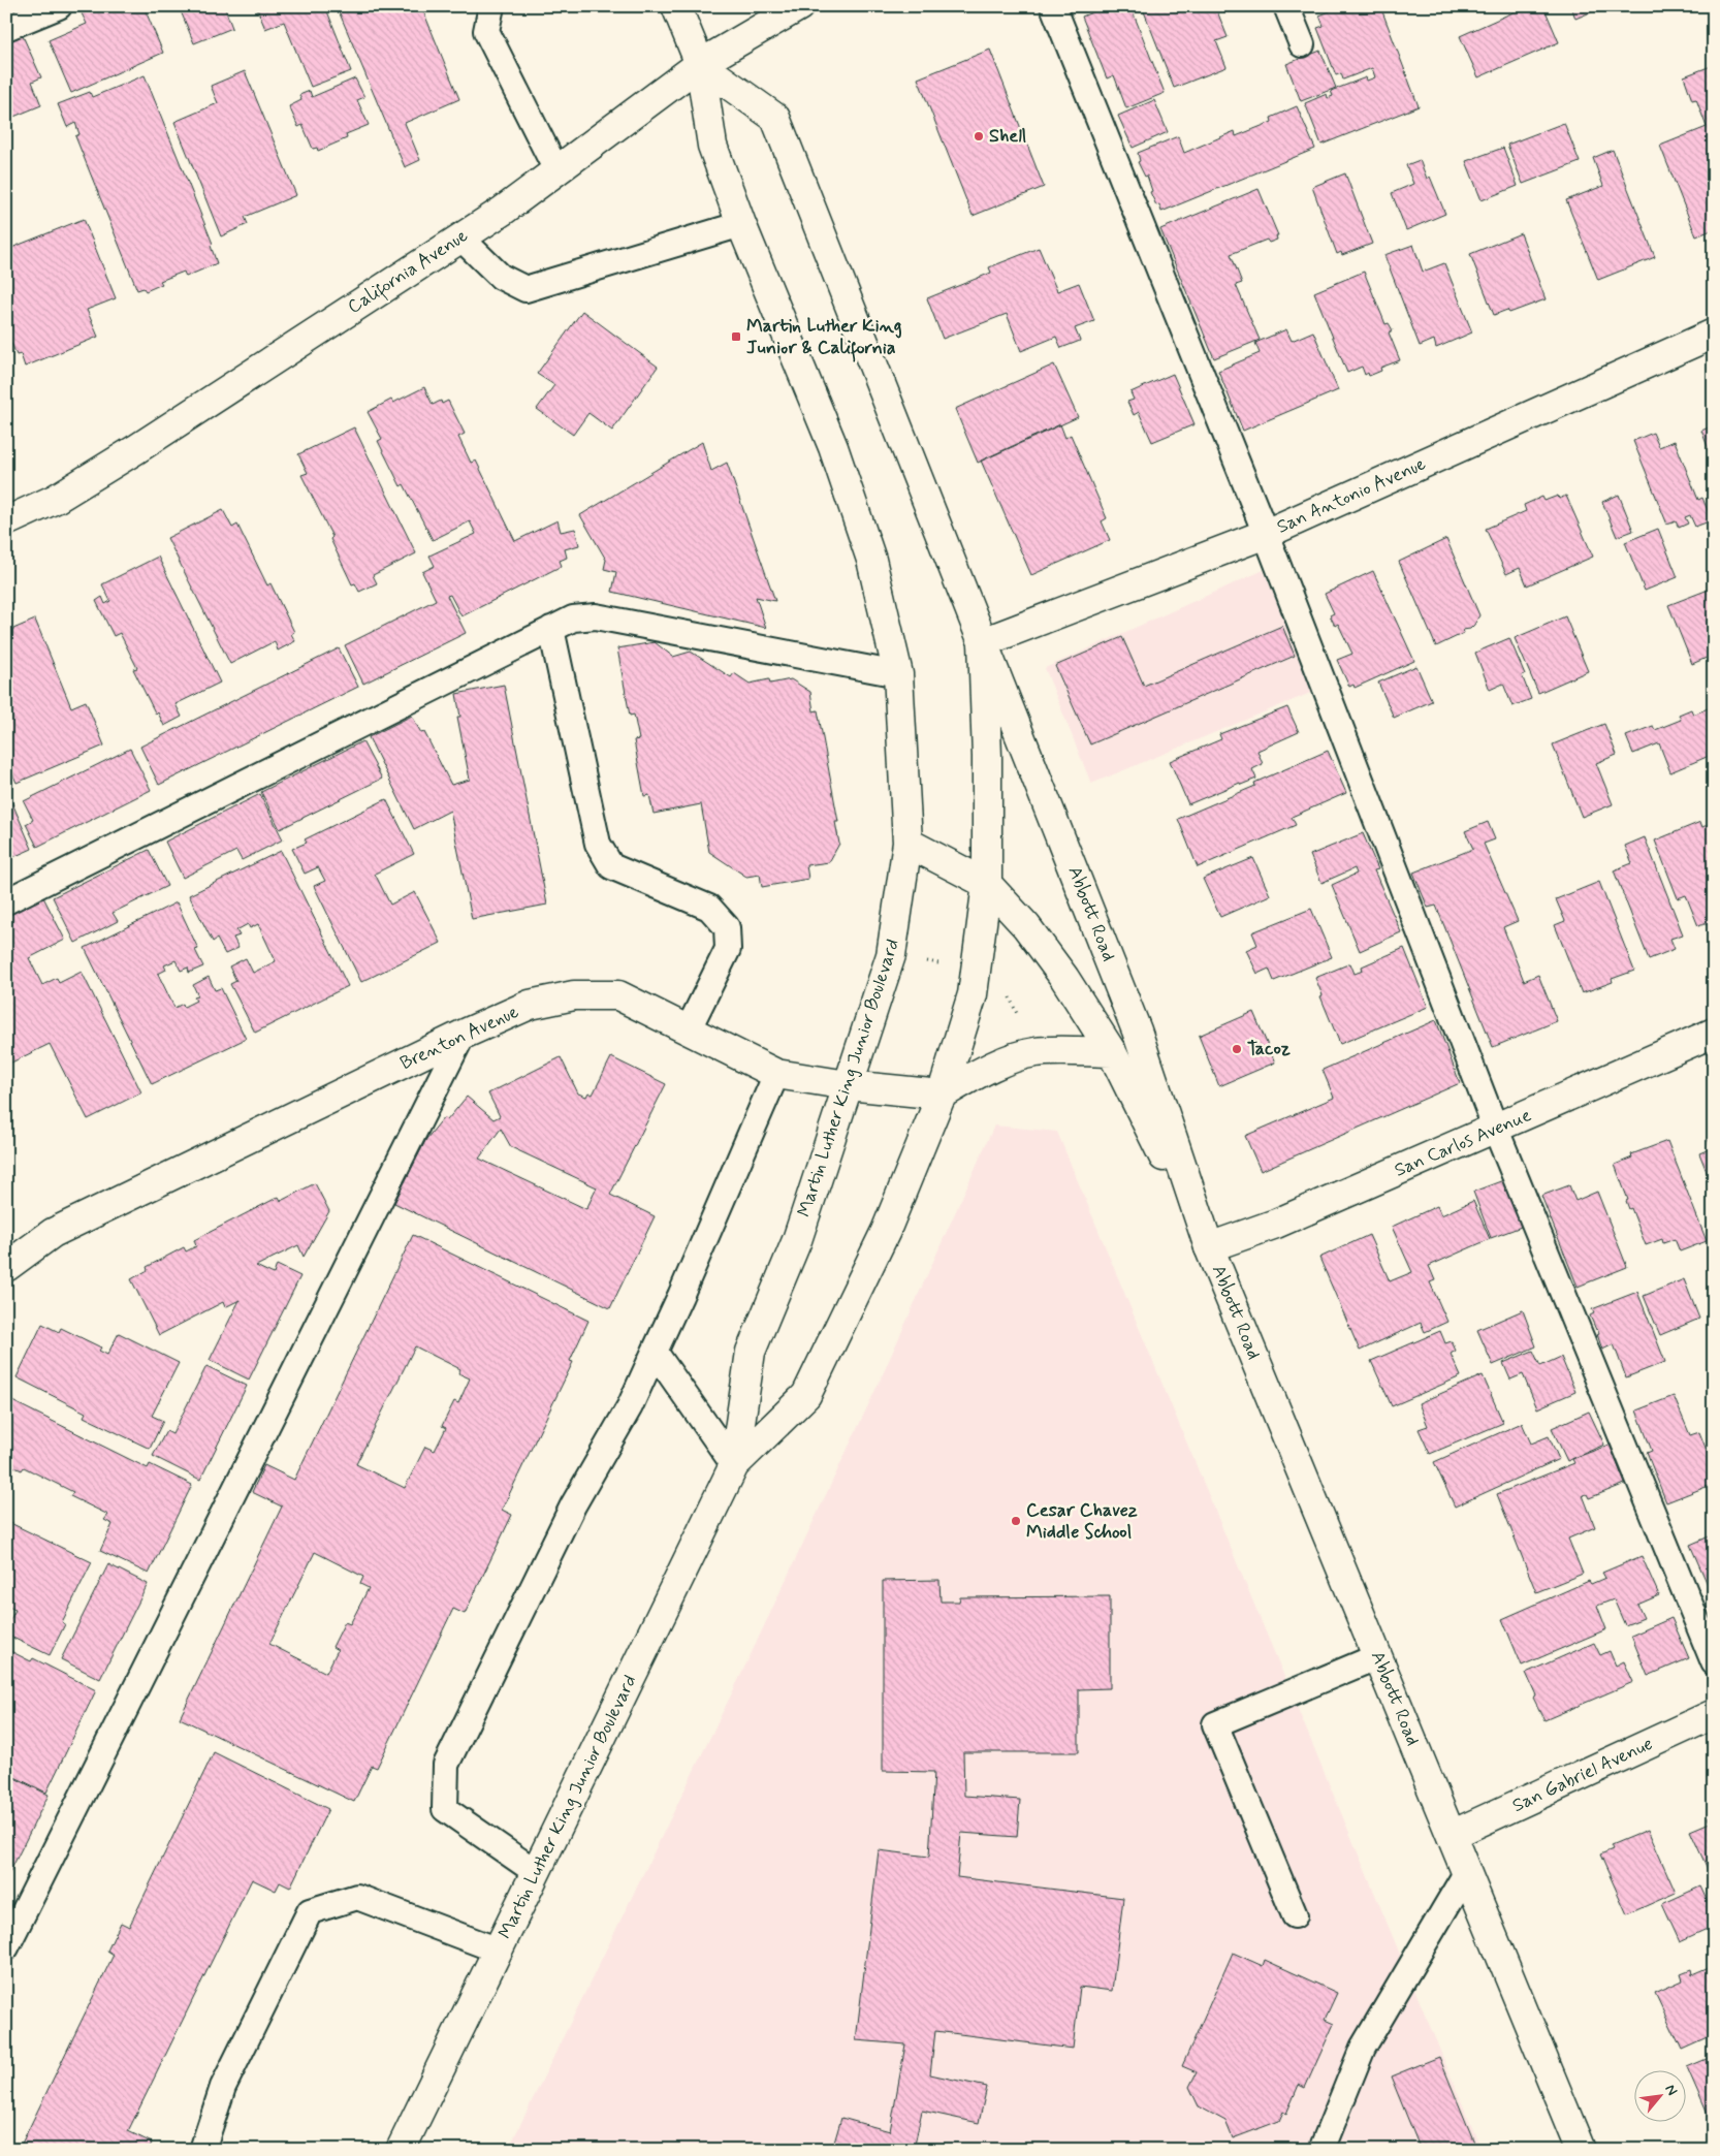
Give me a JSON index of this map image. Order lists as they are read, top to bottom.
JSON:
{
  "streets": {
    "main road": [
      "California Avenue",
      "San Antonio Avenue",
      "Abbott Road",
      "Brenton Avenue",
      "Martin Luther King Junior Boulevard",
      "San Carlos Avenue",
      "San Gabriel Avenue"
    ]
  },
  "crossings": [
    ["California Avenue", "Martin Luther King Junior Boulevard"],
    ["San Antonio Avenue", "Abbott Road"],
    ["San Antonio Avenue", "Martin Luther King Junior Boulevard"],
    ["Abbott Road", "Martin Luther King Junior Boulevard"],
    ["Abbott Road", "San Carlos Avenue"],
    ["Abbott Road", "San Gabriel Avenue"],
    ["Brenton Avenue", "Martin Luther King Junior Boulevard"]
  ],
  "places": {
    "other": ["Shell", "Tacoz", "Cesar Chavez Middle School"],
    "transit": ["Martin Luther King Junior & California"]
  },
  "north": "top right"
}
